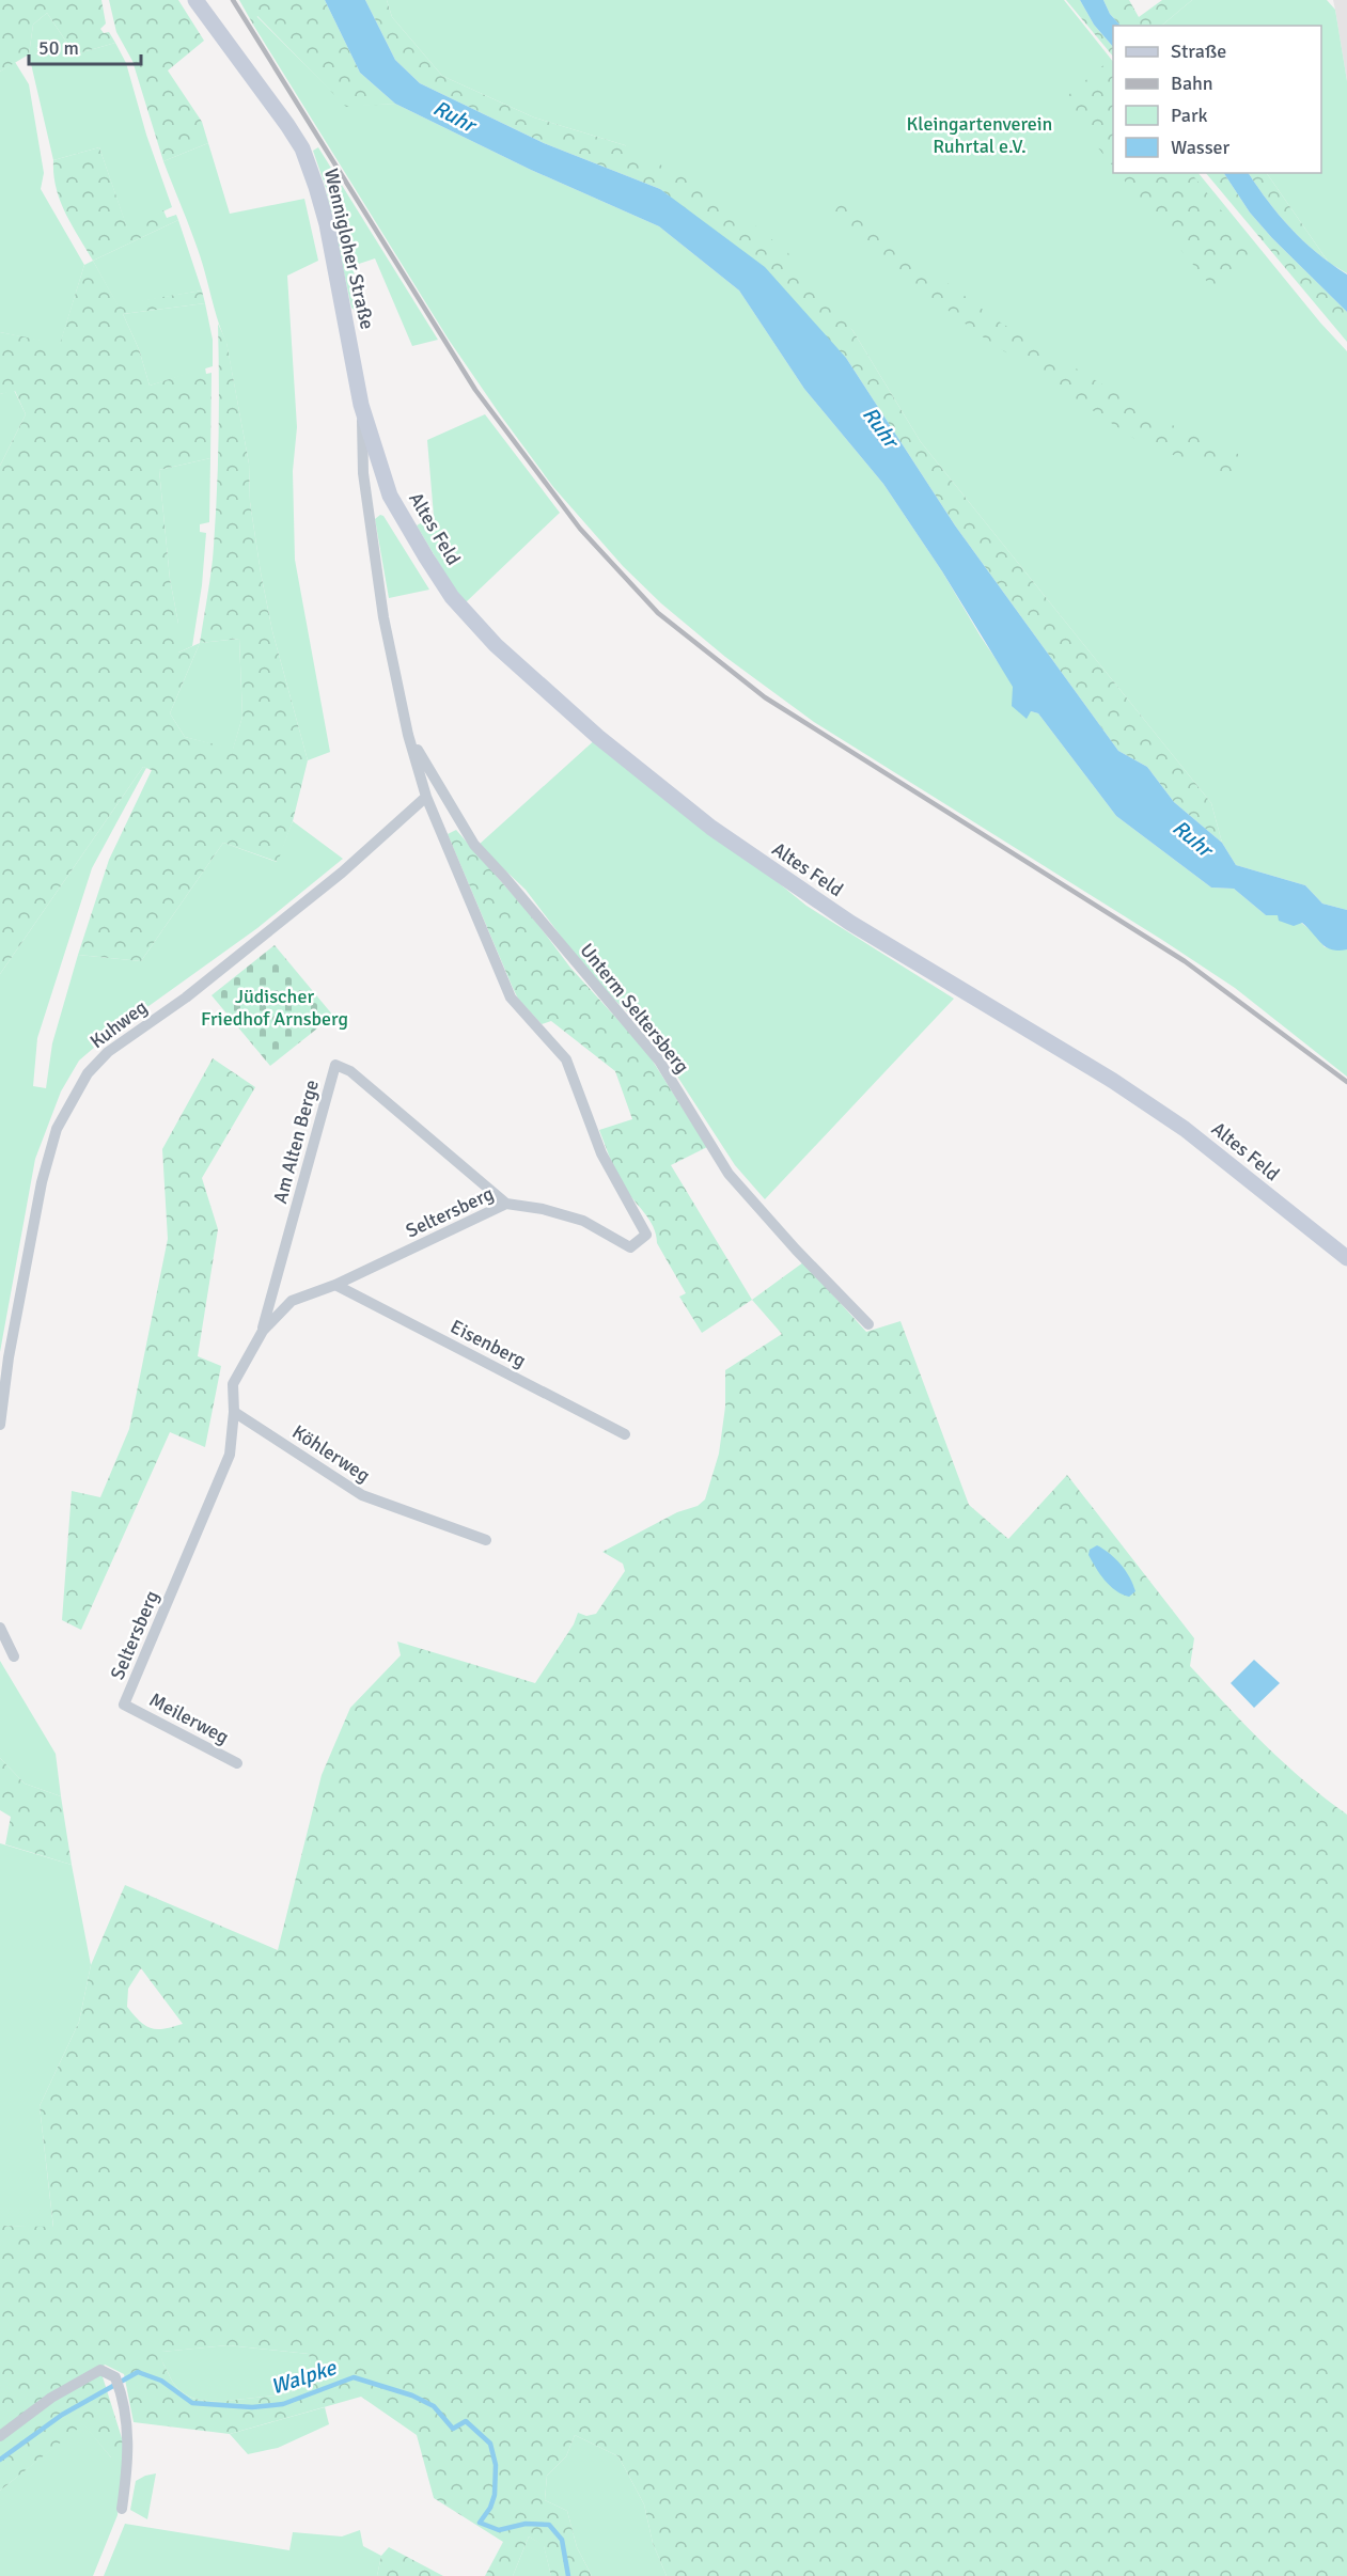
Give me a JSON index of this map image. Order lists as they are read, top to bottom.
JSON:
{
  "streets": {
    "main road": ["Wennigloher Straße", "Altes Feld"],
    "street": [
      "Unterm Seltersberg",
      "Kuhweg",
      "Am Alten Berge",
      "Seltersberg",
      "Eisenberg",
      "Köhlerweg",
      "Meilerweg"
    ]
  },
  "crossings": [
    ["Wennigloher Straße", "Altes Feld"],
    ["Wennigloher Straße", "Unterm Seltersberg"],
    ["Wennigloher Straße", "Kuhweg"],
    ["Wennigloher Straße", "Seltersberg"],
    ["Kuhweg", "Seltersberg"],
    ["Am Alten Berge", "Seltersberg"],
    ["Seltersberg", "Eisenberg"],
    ["Seltersberg", "Köhlerweg"],
    ["Seltersberg", "Meilerweg"]
  ],
  "water": ["Ruhr", "Walpke"],
  "parks": ["Kleingartenverein Ruhrtal e.V.", "Jüdischer Friedhof Arnsberg"],
  "legend": [
    "Straße",
    "Bahn",
    "Park",
    "Wasser"
  ],
  "scale_bar": "50 m"
}
